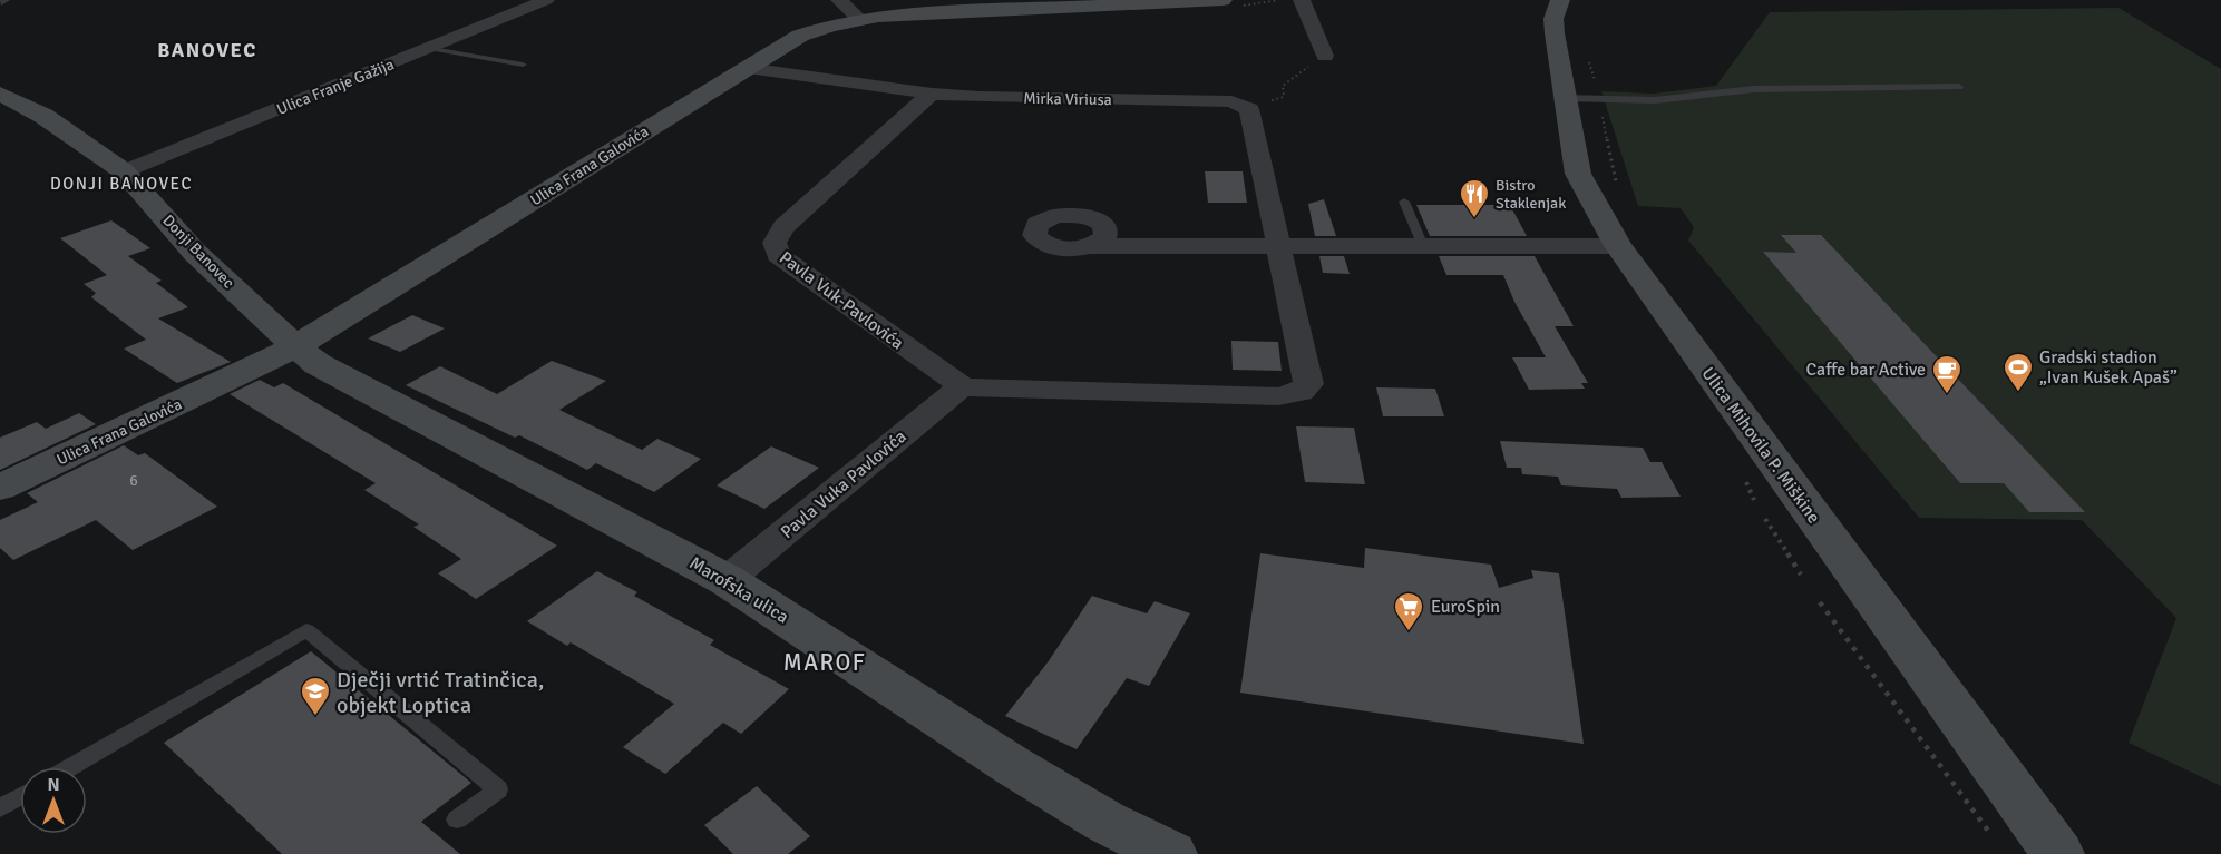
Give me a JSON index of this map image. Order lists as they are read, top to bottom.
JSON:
{
  "streets": {
    "main road": [
      "Ulica Frana Galovića",
      "Donji Banovec",
      "Ulica Mihovila P. Miškine",
      "Marofska ulica"
    ],
    "street": [
      "Ulica Franje Gažija",
      "Mirka Viriusa",
      "Pavla Vuk-Pavlovića",
      "Pavla Vuka Pavlovića"
    ]
  },
  "crossings": [
    ["Ulica Franje Gažija", "Donji Banovec"],
    ["Mirka Viriusa", "Ulica Frana Galovića"],
    ["Mirka Viriusa", "Pavla Vuk-Pavlovića"],
    ["Mirka Viriusa", "Pavla Vuka Pavlovića"],
    ["Ulica Frana Galovića", "Donji Banovec"],
    ["Ulica Frana Galovića", "Marofska ulica"],
    ["Donji Banovec", "Marofska ulica"],
    ["Pavla Vuk-Pavlovića", "Pavla Vuka Pavlovića"],
    ["Pavla Vuka Pavlovića", "Marofska ulica"]
  ],
  "districts": ["BANOVEC", "DONJI BANOVEC", "MAROF"],
  "places": {
    "restaurant": ["Bistro Staklenjak"],
    "sports": ["Gradski stadion „Ivan Kušek Apaš”"],
    "cafe": ["Caffe bar Active"],
    "supermarket": ["EuroSpin"],
    "school or university": ["Dječji vrtić Tratinčica, objekt Loptica"]
  },
  "house_numbers": ["6"],
  "north": "top"
}
